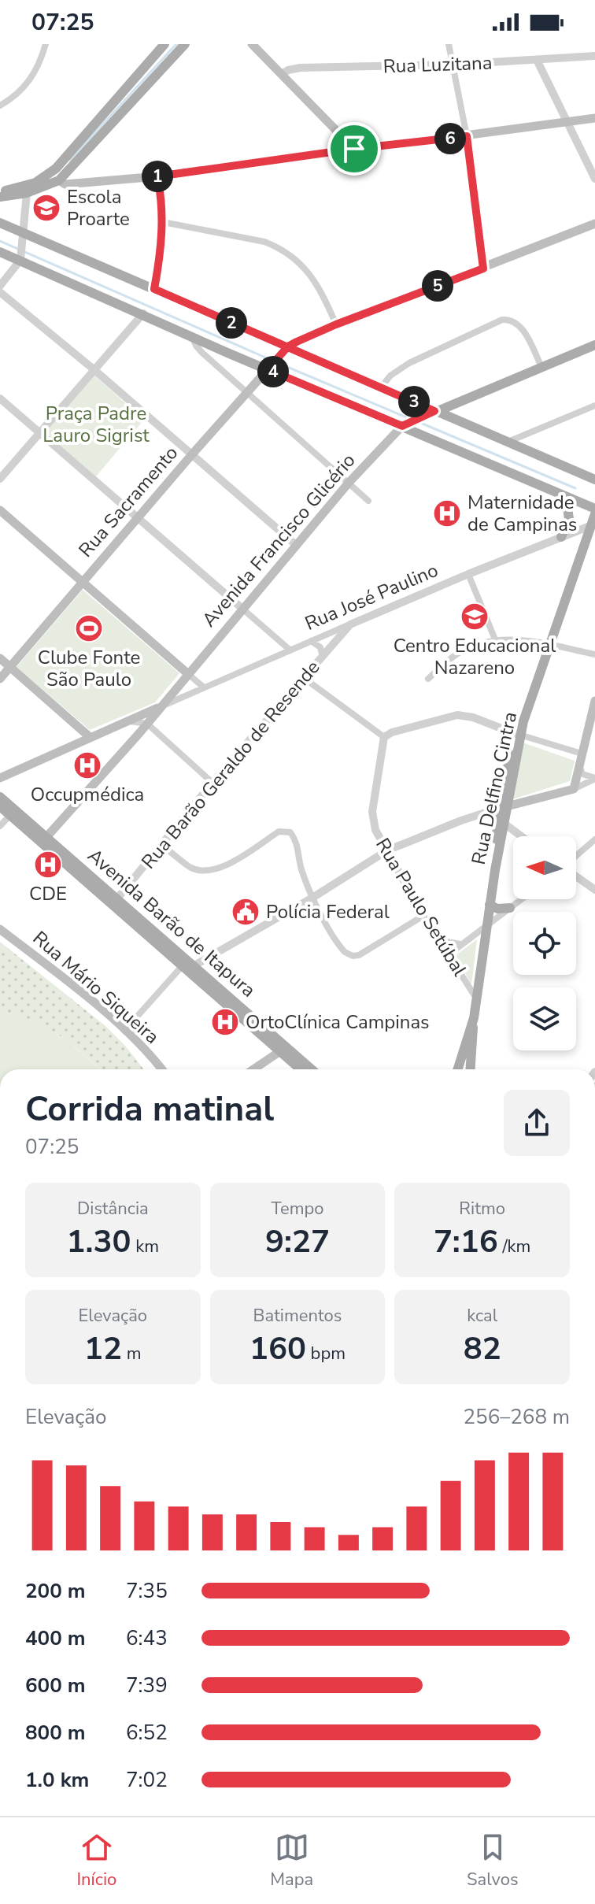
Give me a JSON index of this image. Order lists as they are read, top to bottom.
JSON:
{
  "streets": {
    "main road": [
      "Rua Sacramento",
      "Avenida Francisco Glicério",
      "Rua José Paulino",
      "Rua Delfino Cintra",
      "Avenida Barão de Itapura",
      "Rua Mário Siqueira"
    ],
    "street": ["Rua Luzitana", "Rua Barão Geraldo de Resende", "Rua Paulo Setúbal"]
  },
  "crossings": [
    ["Avenida Francisco Glicério", "Rua José Paulino"],
    ["Avenida Francisco Glicério", "Avenida Barão de Itapura"],
    ["Rua José Paulino", "Rua Barão Geraldo de Resende"],
    ["Rua José Paulino", "Rua Delfino Cintra"],
    ["Rua Barão Geraldo de Resende", "Avenida Barão de Itapura"],
    ["Rua Delfino Cintra", "Rua Paulo Setúbal"]
  ],
  "parks": ["Praça Padre Lauro Sigrist"],
  "places": {
    "school or university": ["Escola Proarte", "Centro Educacional Nazareno"],
    "hospital": [
      "Maternidade de Campinas",
      "Occupmédica",
      "CDE",
      "OrtoClínica Campinas"
    ],
    "sports": ["Clube Fonte São Paulo"],
    "public building": ["Polícia Federal"]
  },
  "north": "left",
  "page": {
    "status": "07:25",
    "pins": [
      "6",
      "1",
      "5",
      "2",
      "4",
      "3"
    ],
    "heading": ["Corrida matinal", "07:25"],
    "stats": [
      ["Distância", "1.30 km"],
      ["Tempo", "9:27"],
      ["Ritmo", "7:16 /km"],
      ["Elevação", "12 m"],
      ["Batimentos", "160 bpm"],
      ["kcal", "82"]
    ],
    "chart": ["Elevação", "256–268 m"],
    "list": [
      {
        "name": "200 m",
        "note": "7:35"
      },
      {
        "name": "400 m",
        "note": "6:43"
      },
      {
        "name": "600 m",
        "note": "7:39"
      },
      {
        "name": "800 m",
        "note": "6:52"
      },
      {
        "name": "1.0 km",
        "note": "7:02"
      }
    ],
    "tabs": ["Início", "Mapa", "Salvos"]
  }
}
